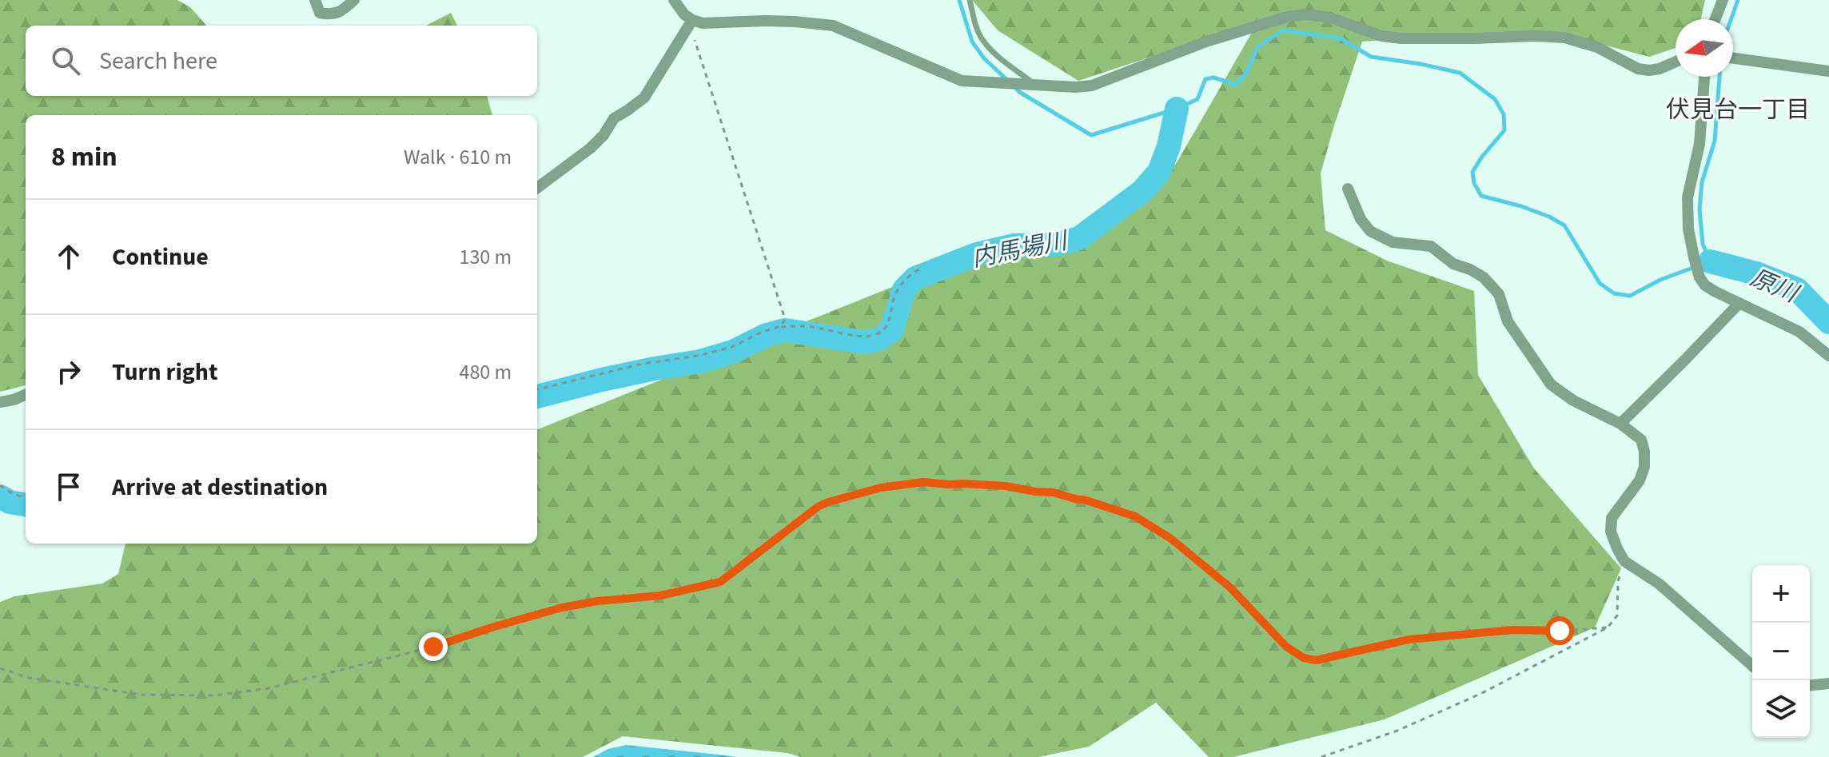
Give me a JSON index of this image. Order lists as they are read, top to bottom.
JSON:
{
  "districts": ["伏見台一丁目"],
  "water": ["内馬場川", "原川"],
  "north": "left",
  "page": {
    "search": "Search here",
    "heading": ["8 min", "Walk · 610 m"],
    "list": [
      ["Continue", "130 m"],
      ["Turn right", "480 m"],
      "Arrive at destination"
    ],
    "map_buttons": ["+", "−"]
  }
}
